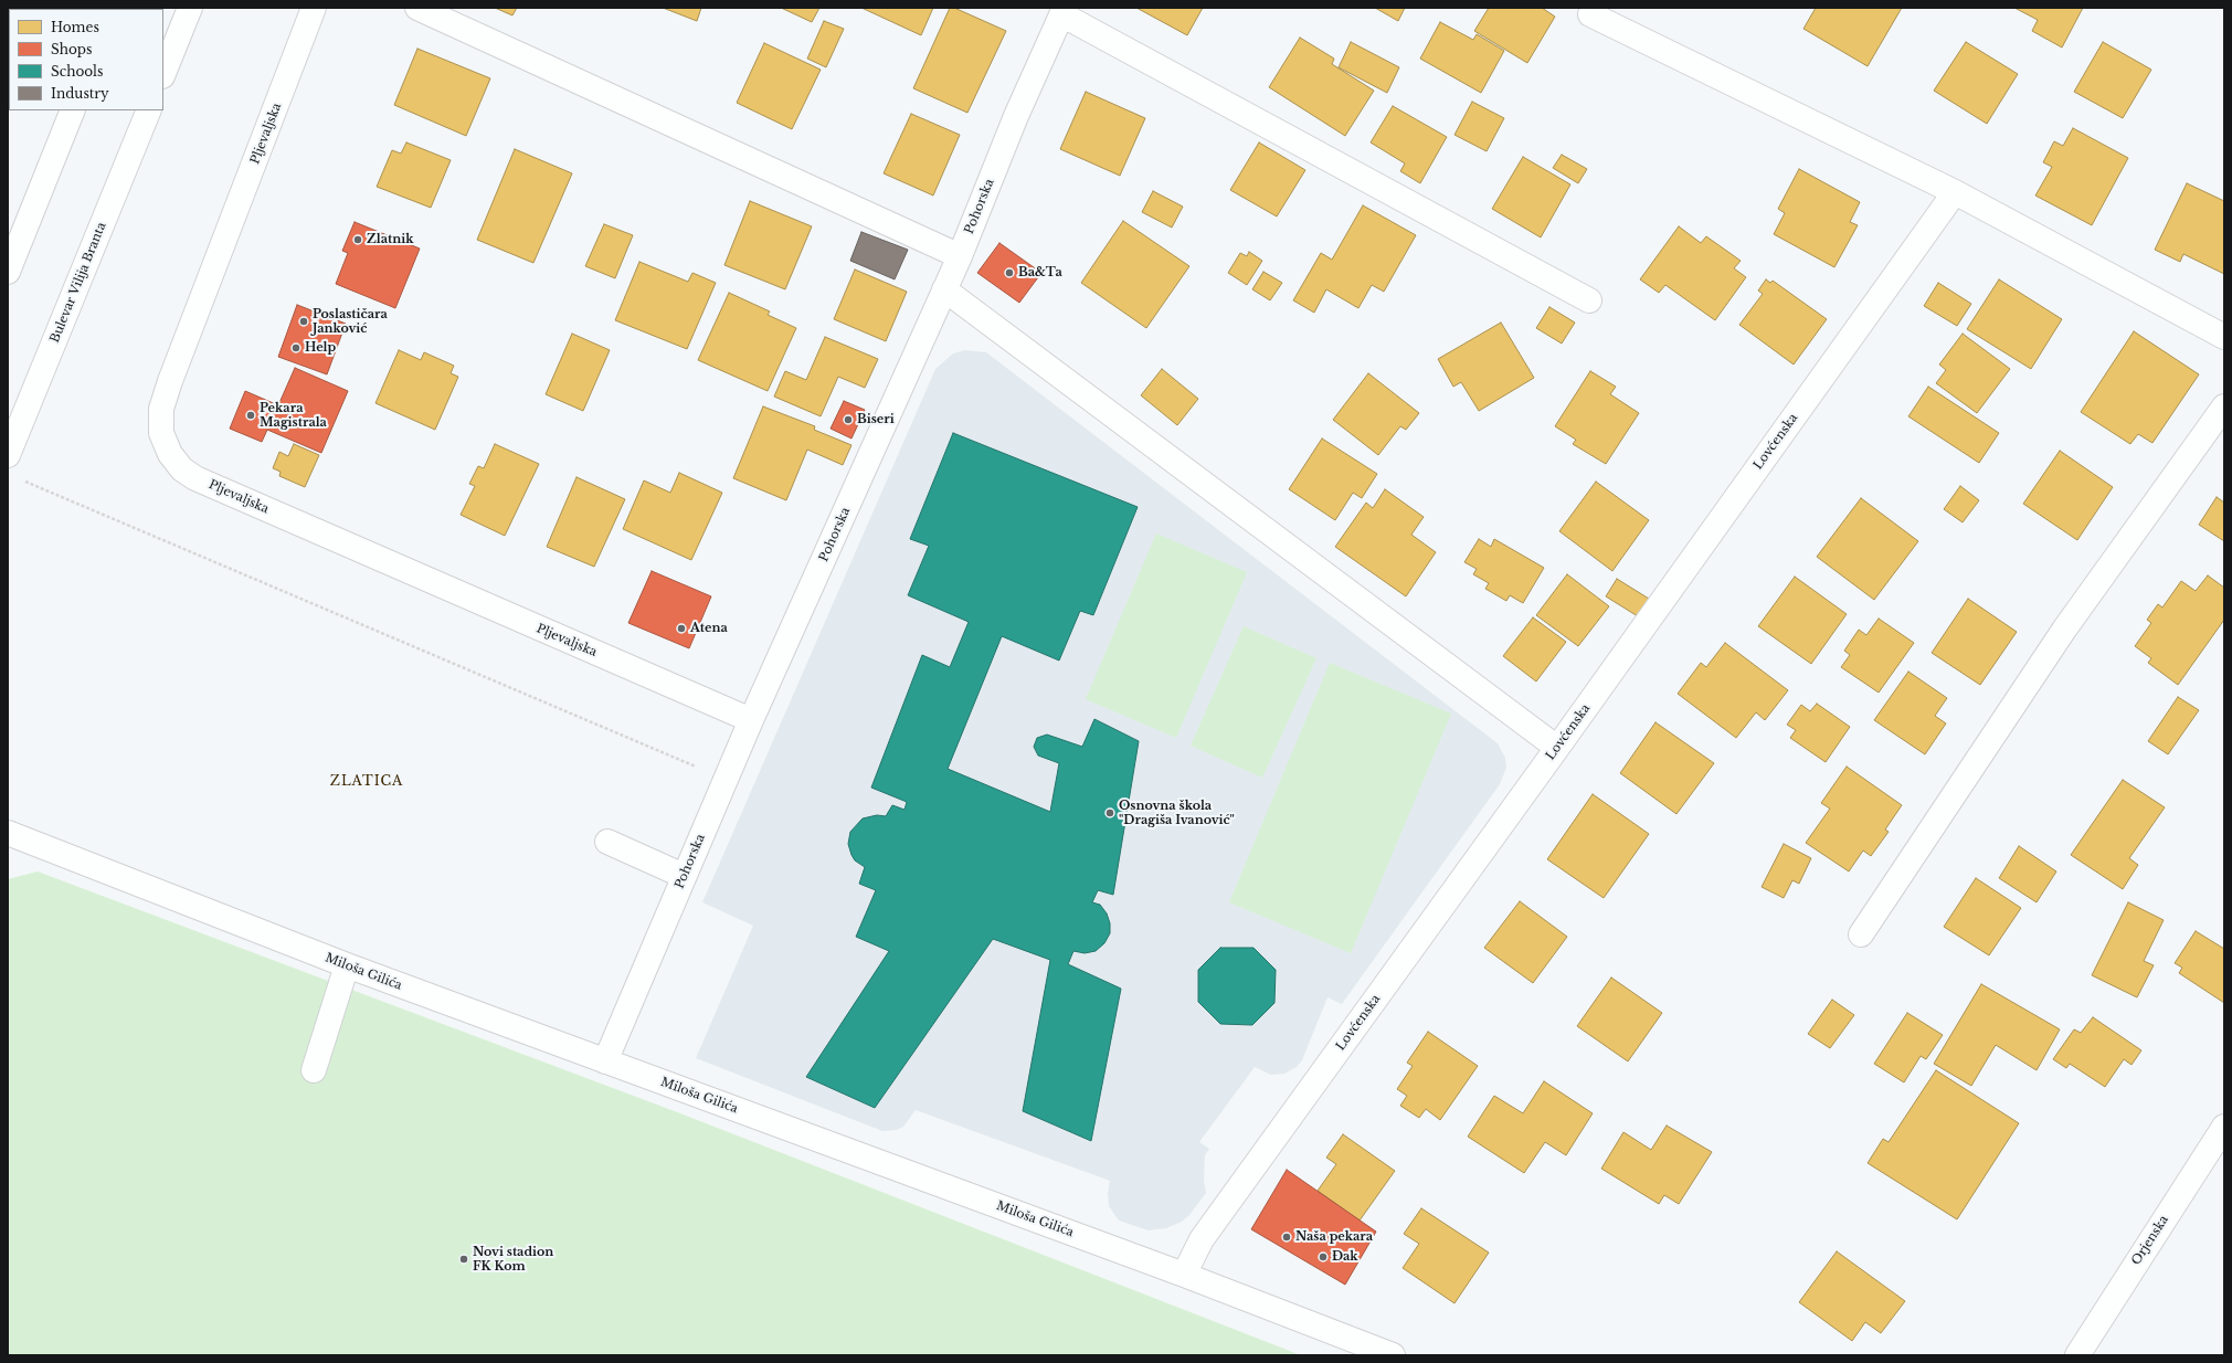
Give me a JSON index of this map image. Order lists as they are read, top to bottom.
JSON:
{
  "streets": {
    "street": [
      "Pljevaljska",
      "Pohorska",
      "Bulevar Vilija Branta",
      "Lovćenska",
      "Miloša Gilića",
      "Orjenska"
    ]
  },
  "crossings": [
    ["Pljevaljska", "Pohorska"],
    ["Pohorska", "Miloša Gilića"],
    ["Lovćenska", "Miloša Gilića"]
  ],
  "districts": ["ZLATICA"],
  "places": [
    "Zlatnik",
    "Ba&Ta",
    "Poslastičara Janković",
    "Help",
    "Pekara Magistrala",
    "Biseri",
    "Atena",
    "Osnovna škola \"Dragiša Ivanović\"",
    "Naša pekara",
    "Đak",
    "Novi stadion FK Kom"
  ],
  "legend": [
    "Homes",
    "Shops",
    "Schools",
    "Industry"
  ]
}
